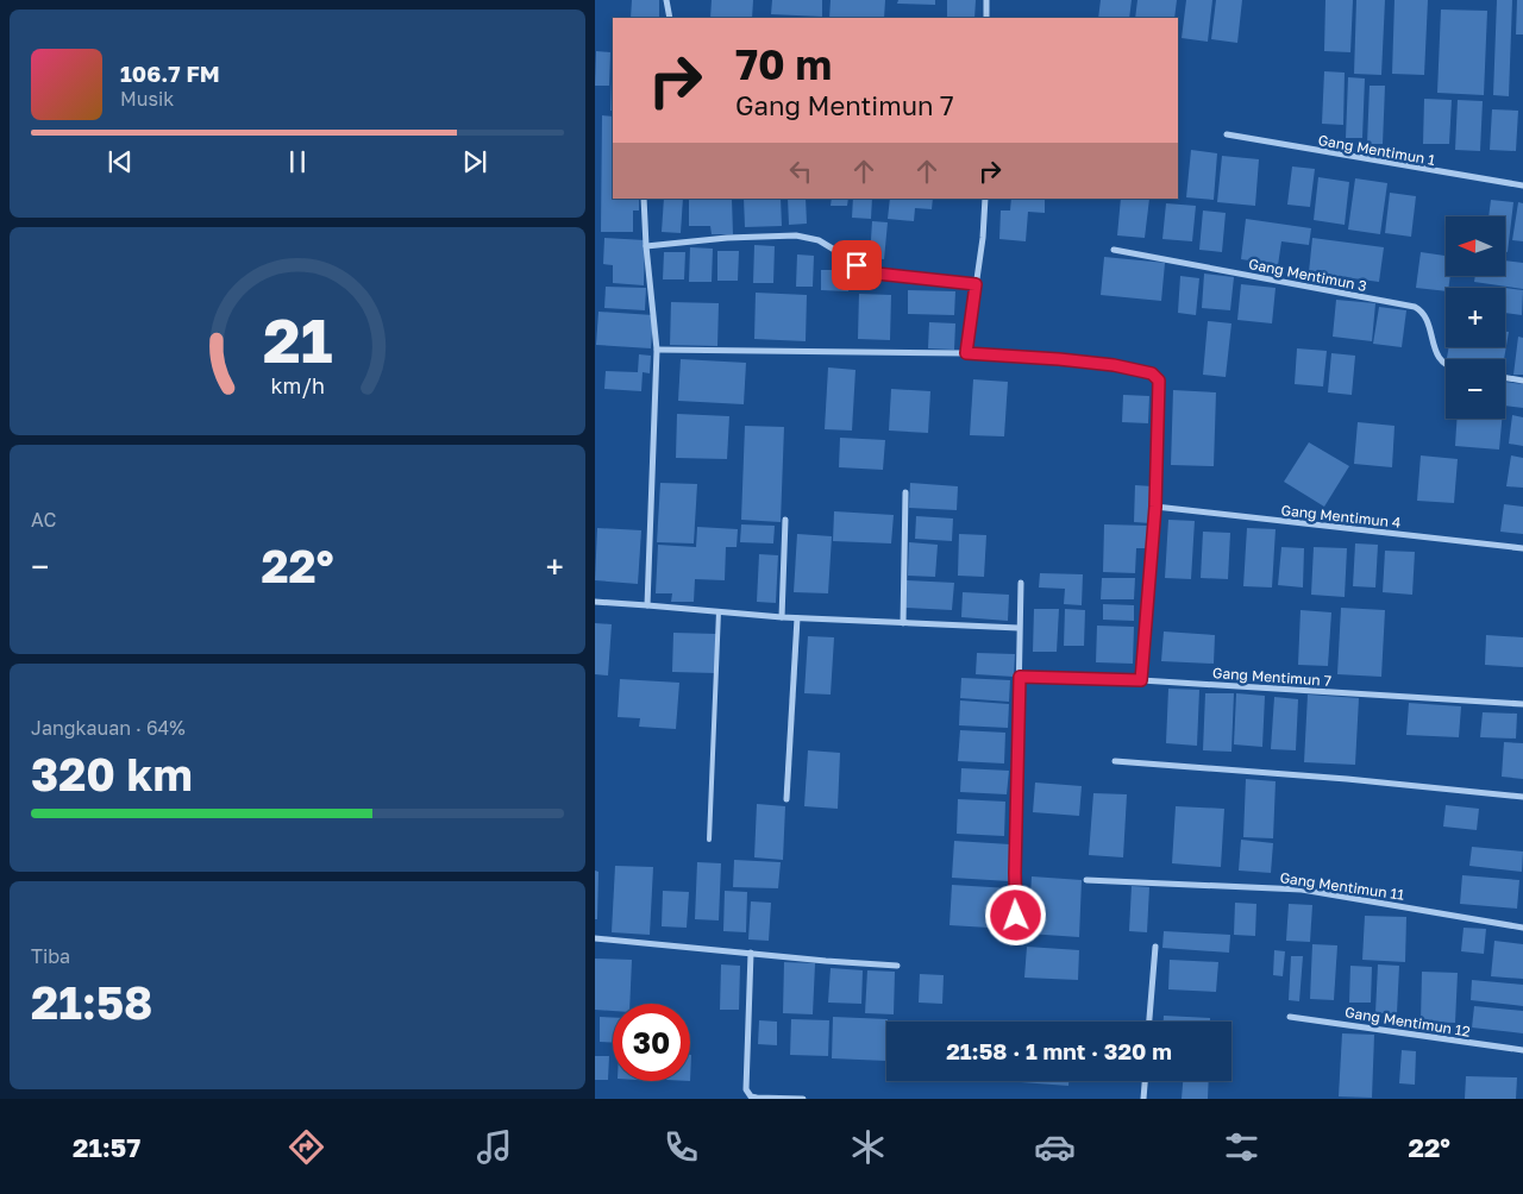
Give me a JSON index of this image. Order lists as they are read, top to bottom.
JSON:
{
  "streets": {
    "street": [
      "Gang Mentimun 1",
      "Gang Mentimun 3",
      "Gang Mentimun 4",
      "Gang Mentimun 7",
      "Gang Mentimun 11",
      "Gang Mentimun 12"
    ]
  },
  "north": "left",
  "page": {
    "turn": ["70 m", "Gang Mentimun 7"],
    "song": ["106.7 FM", "Musik"],
    "map_buttons": ["+", "−"],
    "tile": [
      "AC",
      ["Jangkauan · 64%", "320 km"],
      ["Tiba", "21:58"]
    ],
    "heat": ["−", "22°", "+"],
    "limit": "30",
    "trip": "21:58 · 1 mnt · 320 m",
    "tabs": ["21:57", "22°"],
    "gauge": ["21", "km/h"]
  }
}
